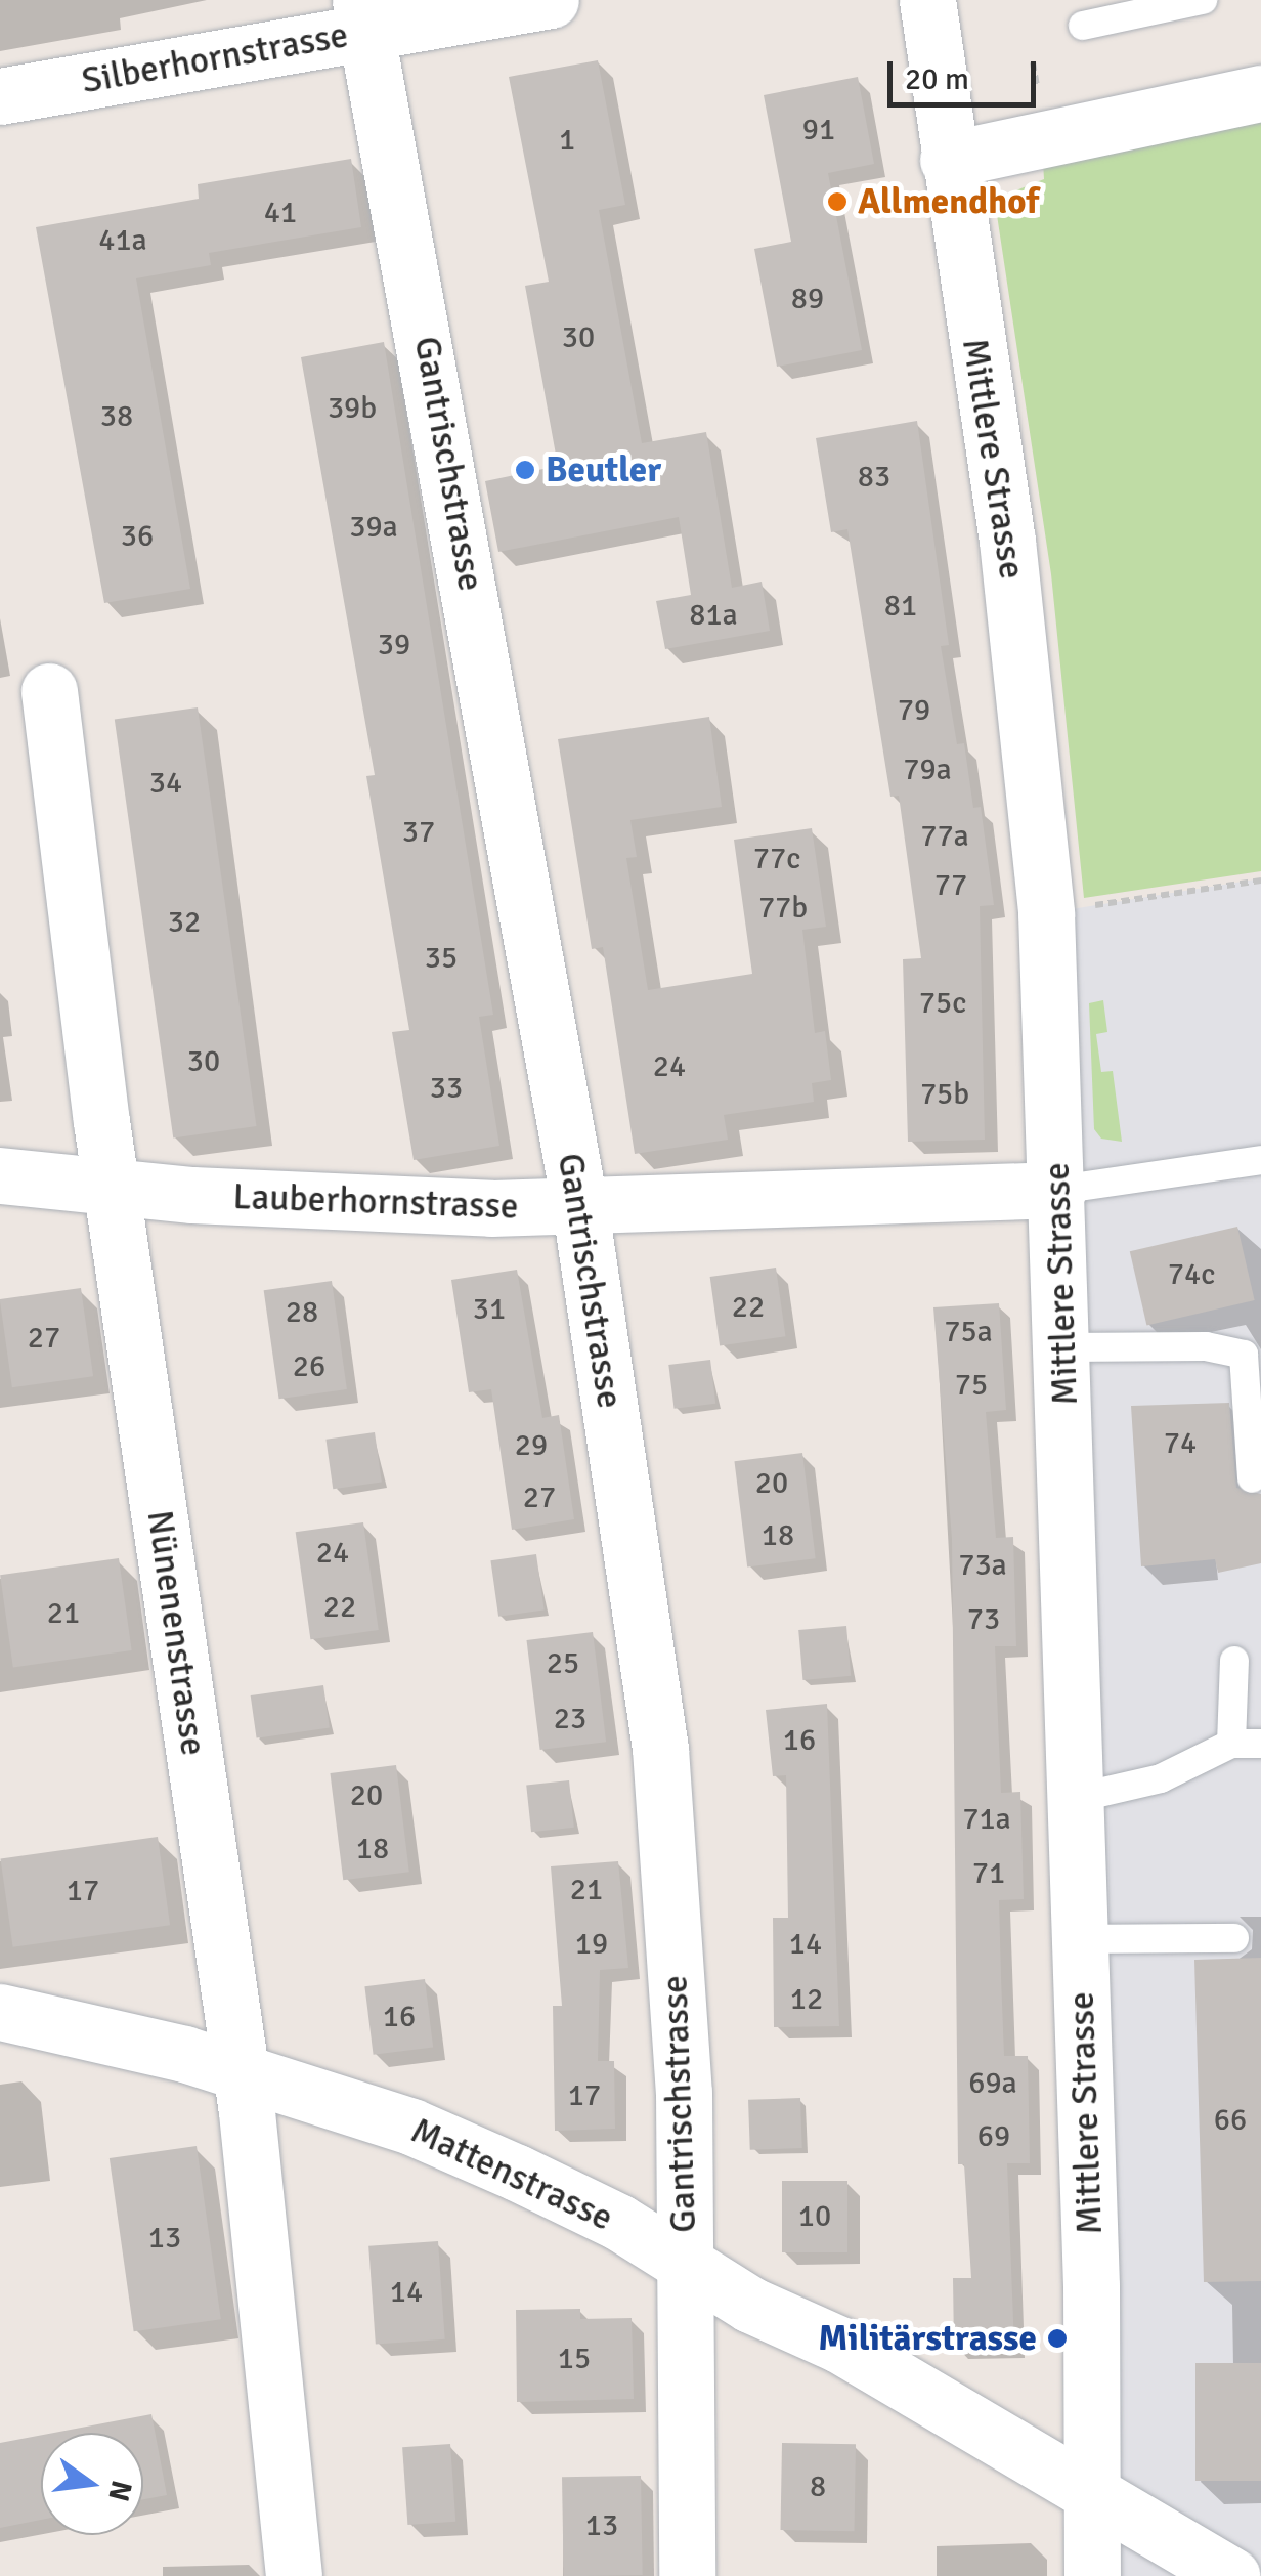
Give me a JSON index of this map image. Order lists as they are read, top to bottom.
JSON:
{
  "streets": {
    "street": [
      "Silberhornstrasse",
      "Mittlere Strasse",
      "Gantrischstrasse",
      "Lauberhornstrasse",
      "Nünenenstrasse",
      "Mattenstrasse"
    ]
  },
  "crossings": [
    ["Silberhornstrasse", "Gantrischstrasse"],
    ["Mittlere Strasse", "Lauberhornstrasse"],
    ["Mittlere Strasse", "Mattenstrasse"],
    ["Gantrischstrasse", "Lauberhornstrasse"],
    ["Gantrischstrasse", "Mattenstrasse"],
    ["Lauberhornstrasse", "Nünenenstrasse"],
    ["Nünenenstrasse", "Mattenstrasse"]
  ],
  "places": ["Allmendhof", "Beutler", "Militärstrasse"],
  "house_numbers": [
    "91",
    "1",
    "41",
    "41a",
    "89",
    "30",
    "39b",
    "38",
    "83",
    "39a",
    "36",
    "81",
    "81a",
    "39",
    "79",
    "79a",
    "34",
    "37",
    "77a",
    "77c",
    "77",
    "77b",
    "32",
    "35",
    "75c",
    "30",
    "24",
    "33",
    "75b",
    "74c",
    "22",
    "31",
    "28",
    "75a",
    "27",
    "26",
    "75",
    "74",
    "29",
    "20",
    "27",
    "18",
    "24",
    "73a",
    "22",
    "21",
    "73",
    "25",
    "23",
    "16",
    "20",
    "71a",
    "18",
    "71",
    "21",
    "17",
    "19",
    "14",
    "12",
    "16",
    "69a",
    "17",
    "66",
    "69",
    "10",
    "13",
    "14",
    "15",
    "8",
    "13"
  ],
  "scale_bar": "20 m",
  "north": "right"
}
